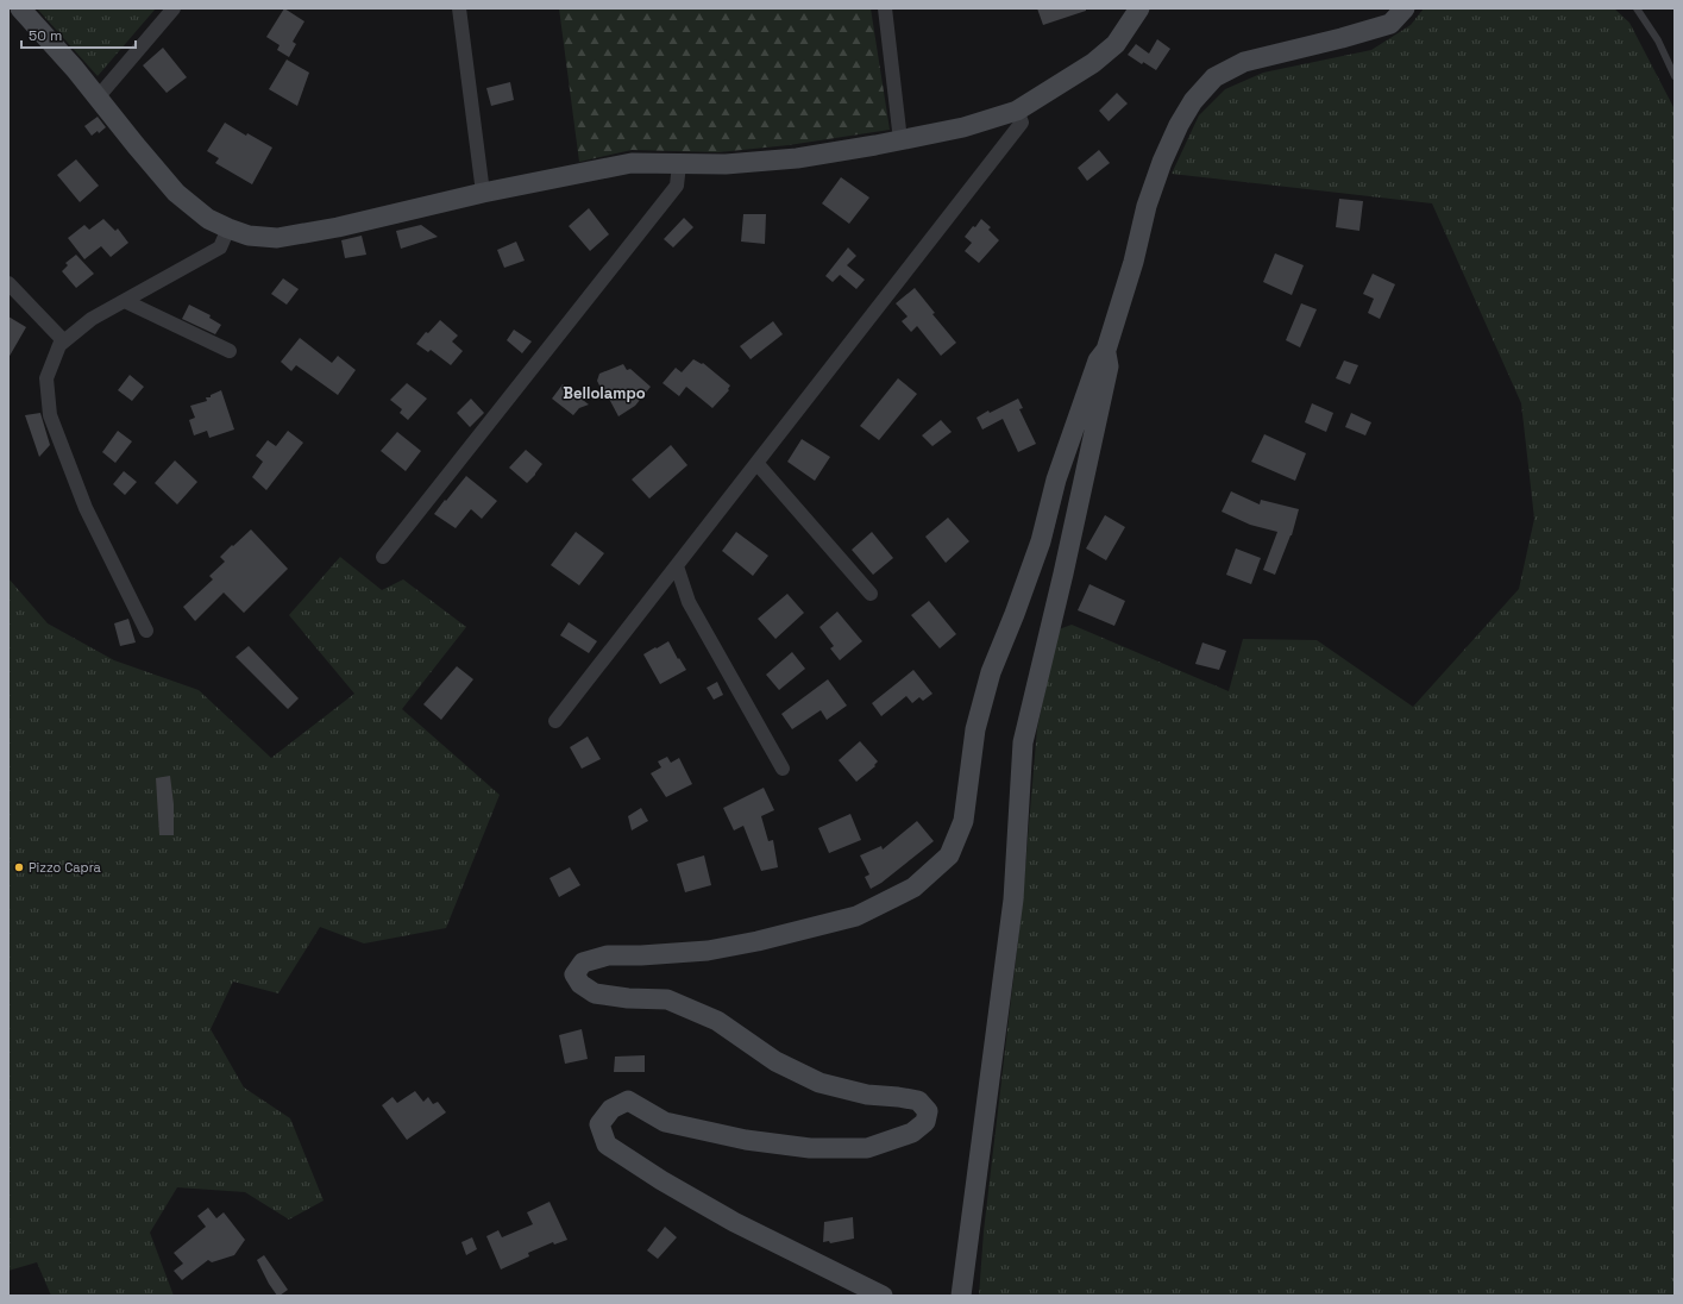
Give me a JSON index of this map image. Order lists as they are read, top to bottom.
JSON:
{
  "districts": ["Bellolampo"],
  "places": ["Pizzo Capra"],
  "scale_bar": "50 m"
}
